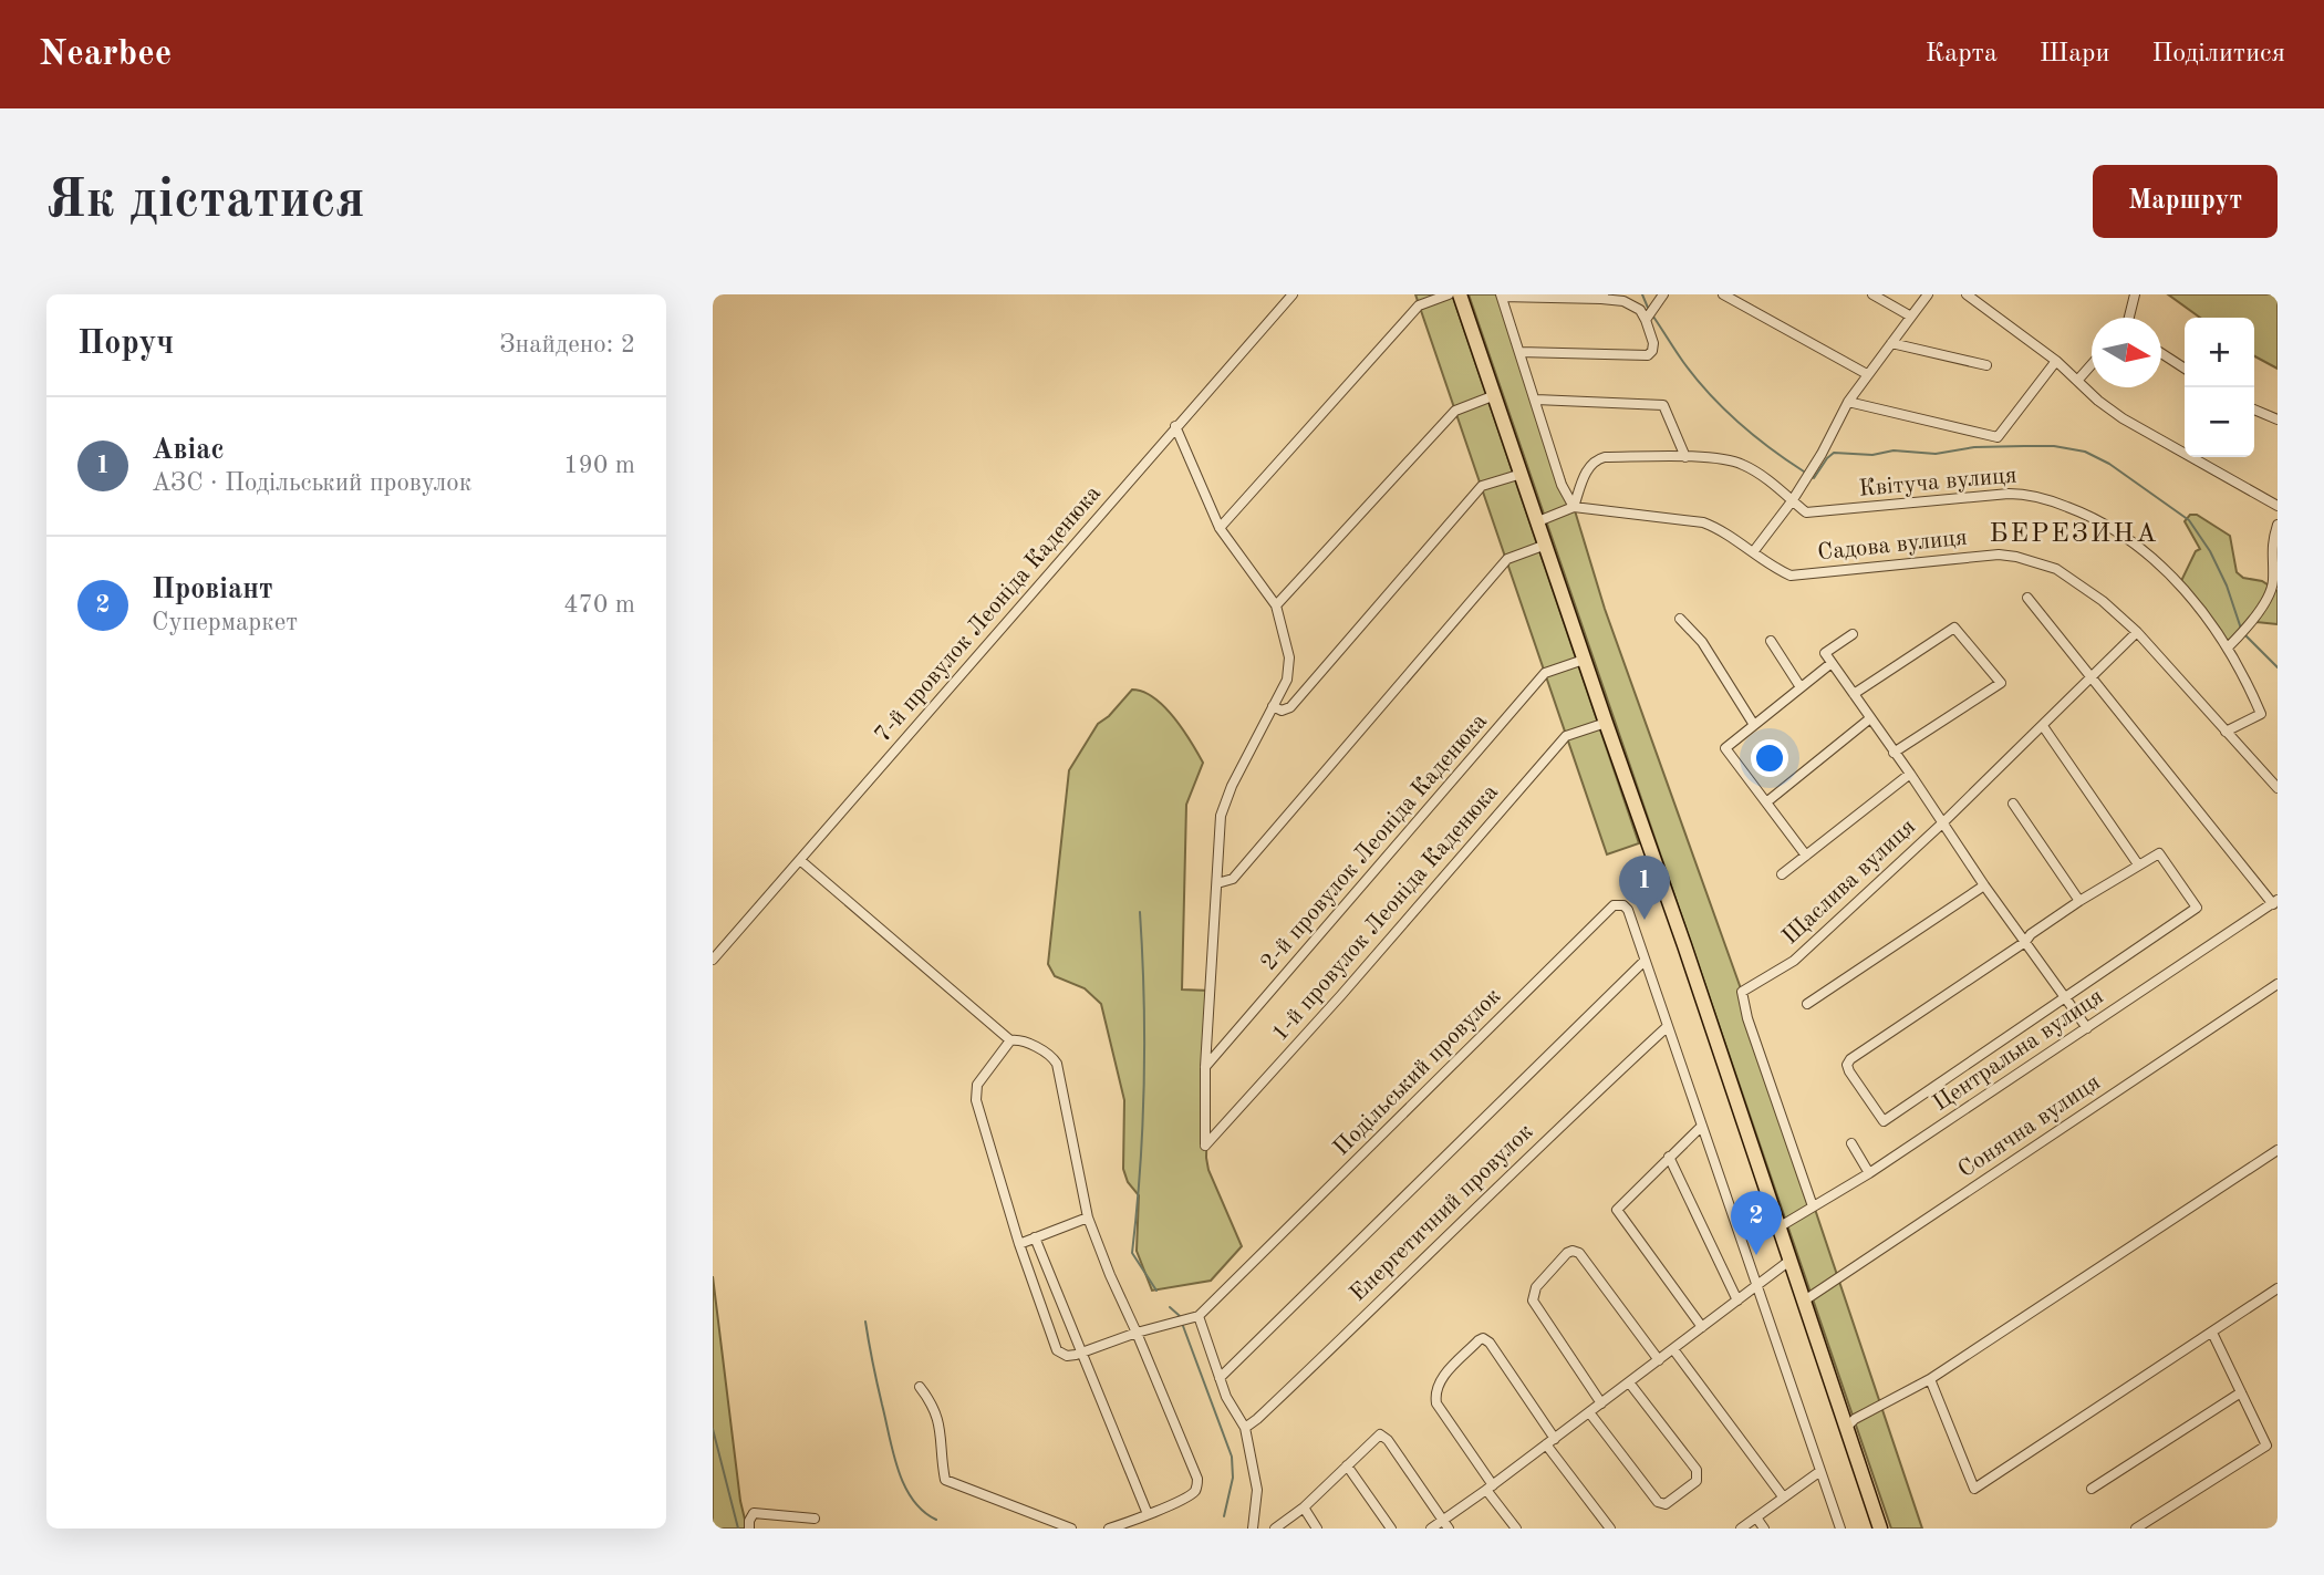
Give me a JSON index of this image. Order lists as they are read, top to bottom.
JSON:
{
  "streets": {
    "street": [
      "Квітуча вулиця",
      "Садова вулиця",
      "7-й провулок Леоніда Каденюка",
      "2-й провулок Леоніда Каденюка",
      "Щаслива вулиця",
      "1-й провулок Леоніда Каденюка",
      "Центральна вулиця",
      "Подільський провулок",
      "Сонячна вулиця",
      "Енергетичний провулок"
    ]
  },
  "crossings": [
    ["Квітуча вулиця", "Садова вулиця"],
    ["Садова вулиця", "Щаслива вулиця"],
    ["2-й провулок Леоніда Каденюка", "1-й провулок Леоніда Каденюка"],
    ["Щаслива вулиця", "Центральна вулиця"],
    ["Подільський провулок", "Енергетичний провулок"]
  ],
  "districts": ["БЕРЕЗИНА"],
  "north": "right",
  "page": {
    "header": "Nearbee",
    "nav": ["Карта", "Шари", "Поділитися"],
    "buttons": "Маршрут",
    "title": "Як дістатися",
    "heading": ["Поруч", "Знайдено: 2"],
    "map_buttons": ["+", "−"],
    "list": [
      {
        "mark": "1",
        "name": "Авіас",
        "note": "АЗС · Подільський провулок",
        "value": "190 m"
      },
      {
        "mark": "2",
        "name": "Провіант",
        "note": "Супермаркет",
        "value": "470 m"
      }
    ],
    "pins": ["1", "2"]
  }
}
